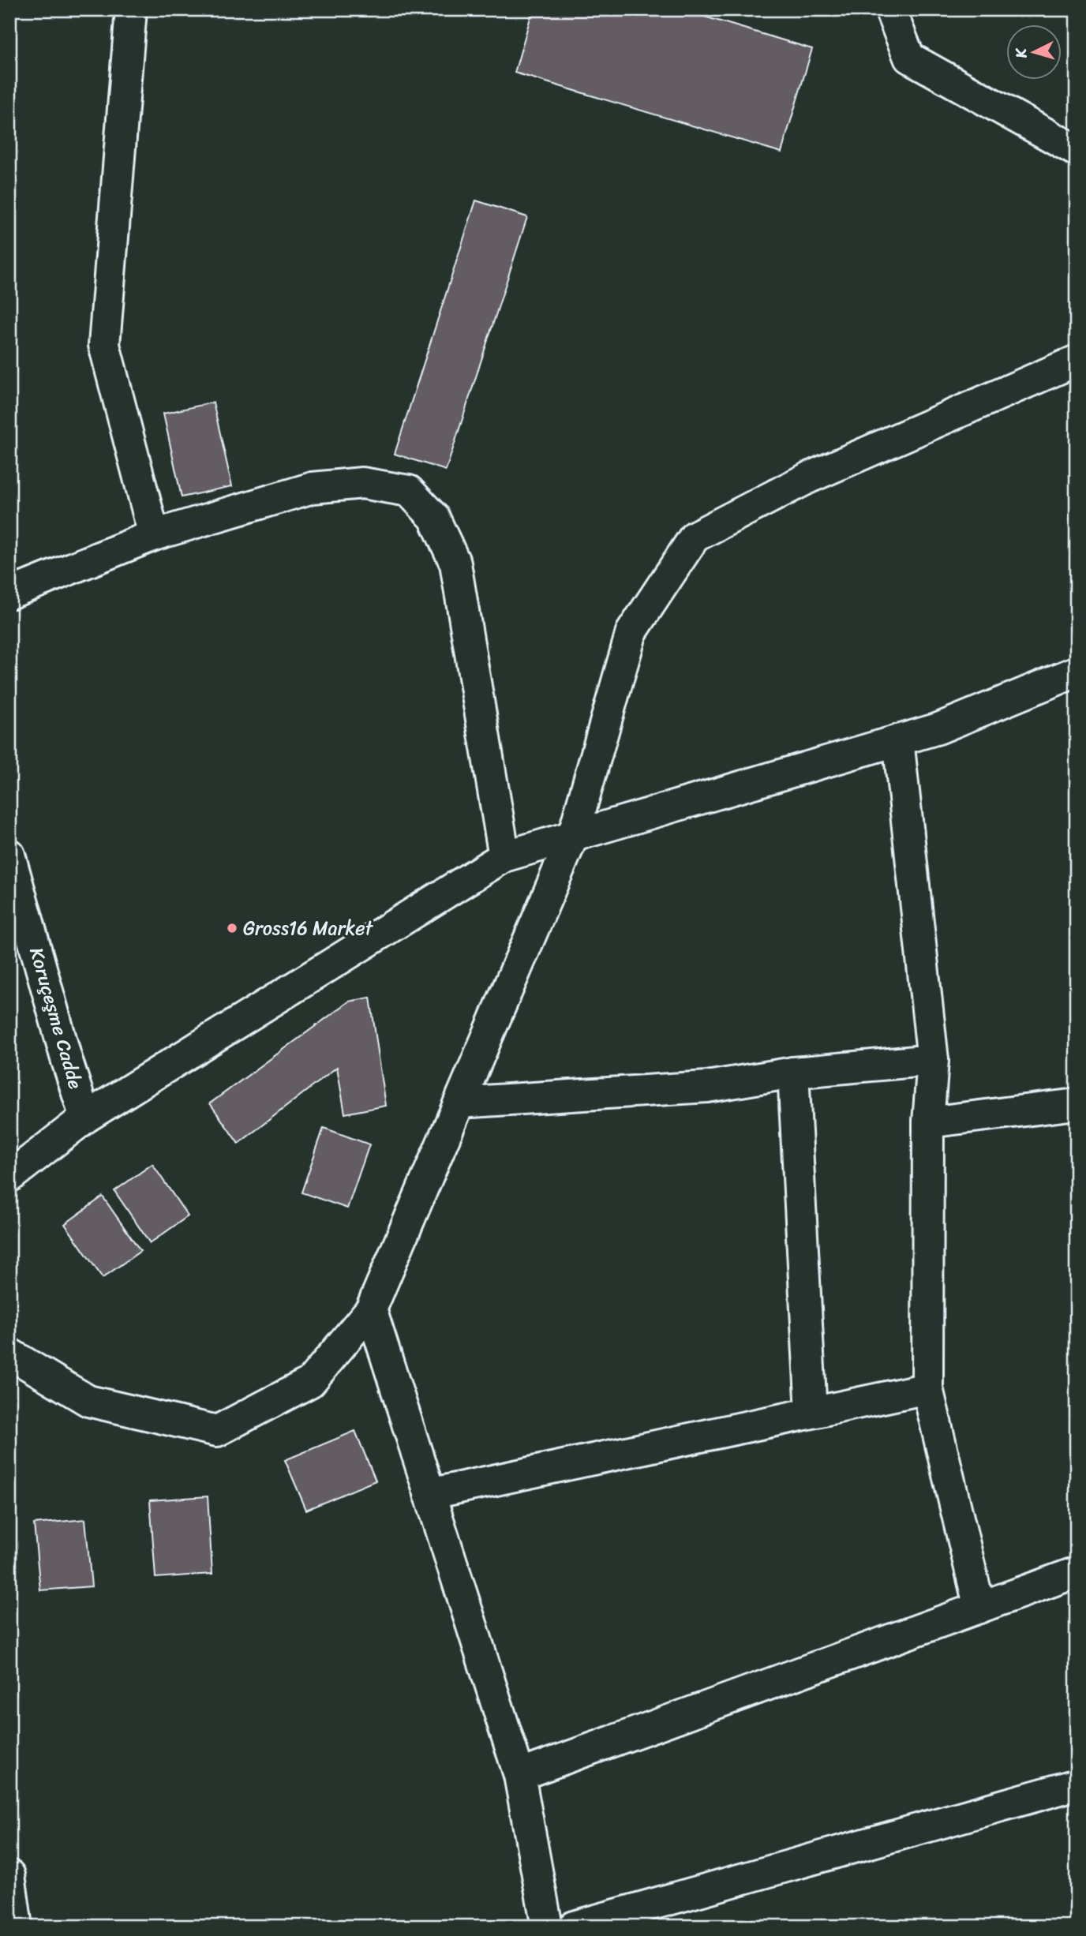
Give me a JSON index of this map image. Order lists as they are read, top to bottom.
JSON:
{
  "streets": {
    "street": ["Koruçeşme Cadde"]
  },
  "places": ["Gross16 Market"],
  "north": "left"
}
